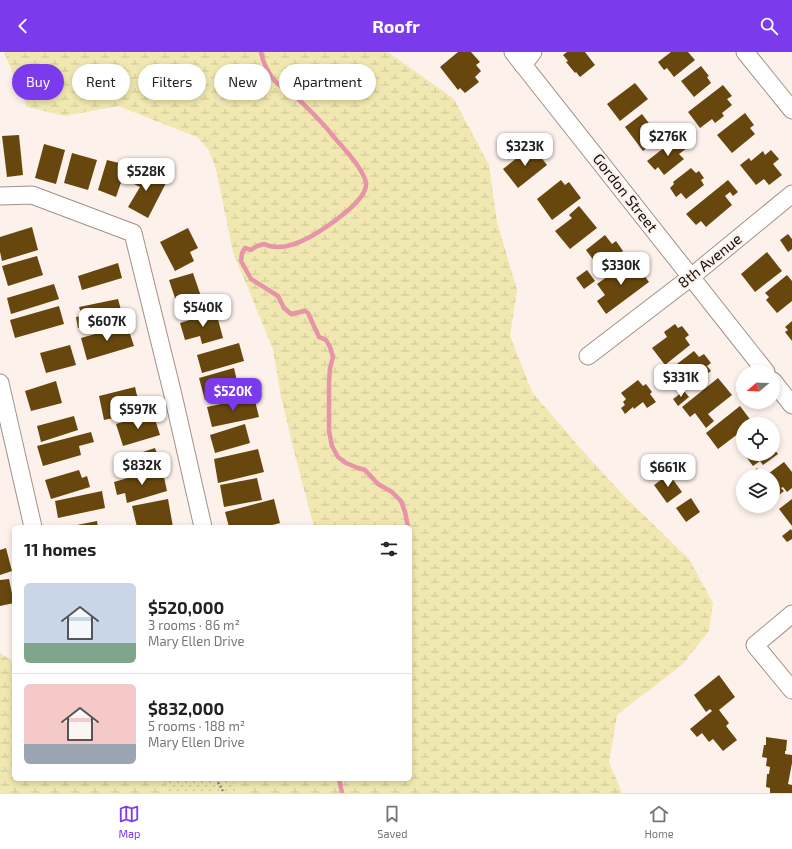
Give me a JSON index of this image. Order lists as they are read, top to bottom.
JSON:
{
  "streets": {
    "street": ["Gordon Street", "8th Avenue"]
  },
  "crossings": [
    ["Gordon Street", "8th Avenue"]
  ],
  "north": "left",
  "page": {
    "header": "Roofr",
    "chip": [
      "Buy",
      "Rent",
      "Filters",
      "New",
      "Apartment"
    ],
    "price": [
      "$276K",
      "$323K",
      "$528K",
      "$330K",
      "$540K",
      "$607K",
      "$331K",
      "$520K",
      "$597K",
      "$832K",
      "$661K"
    ],
    "heading": "11 homes",
    "list": [
      {
        "name": "$520,000",
        "note": "3 rooms · 86 m² · Mary Ellen Drive"
      },
      {
        "name": "$832,000",
        "note": "5 rooms · 188 m² · Mary Ellen Drive"
      }
    ],
    "tabs": ["Map", "Saved", "Home"]
  }
}
